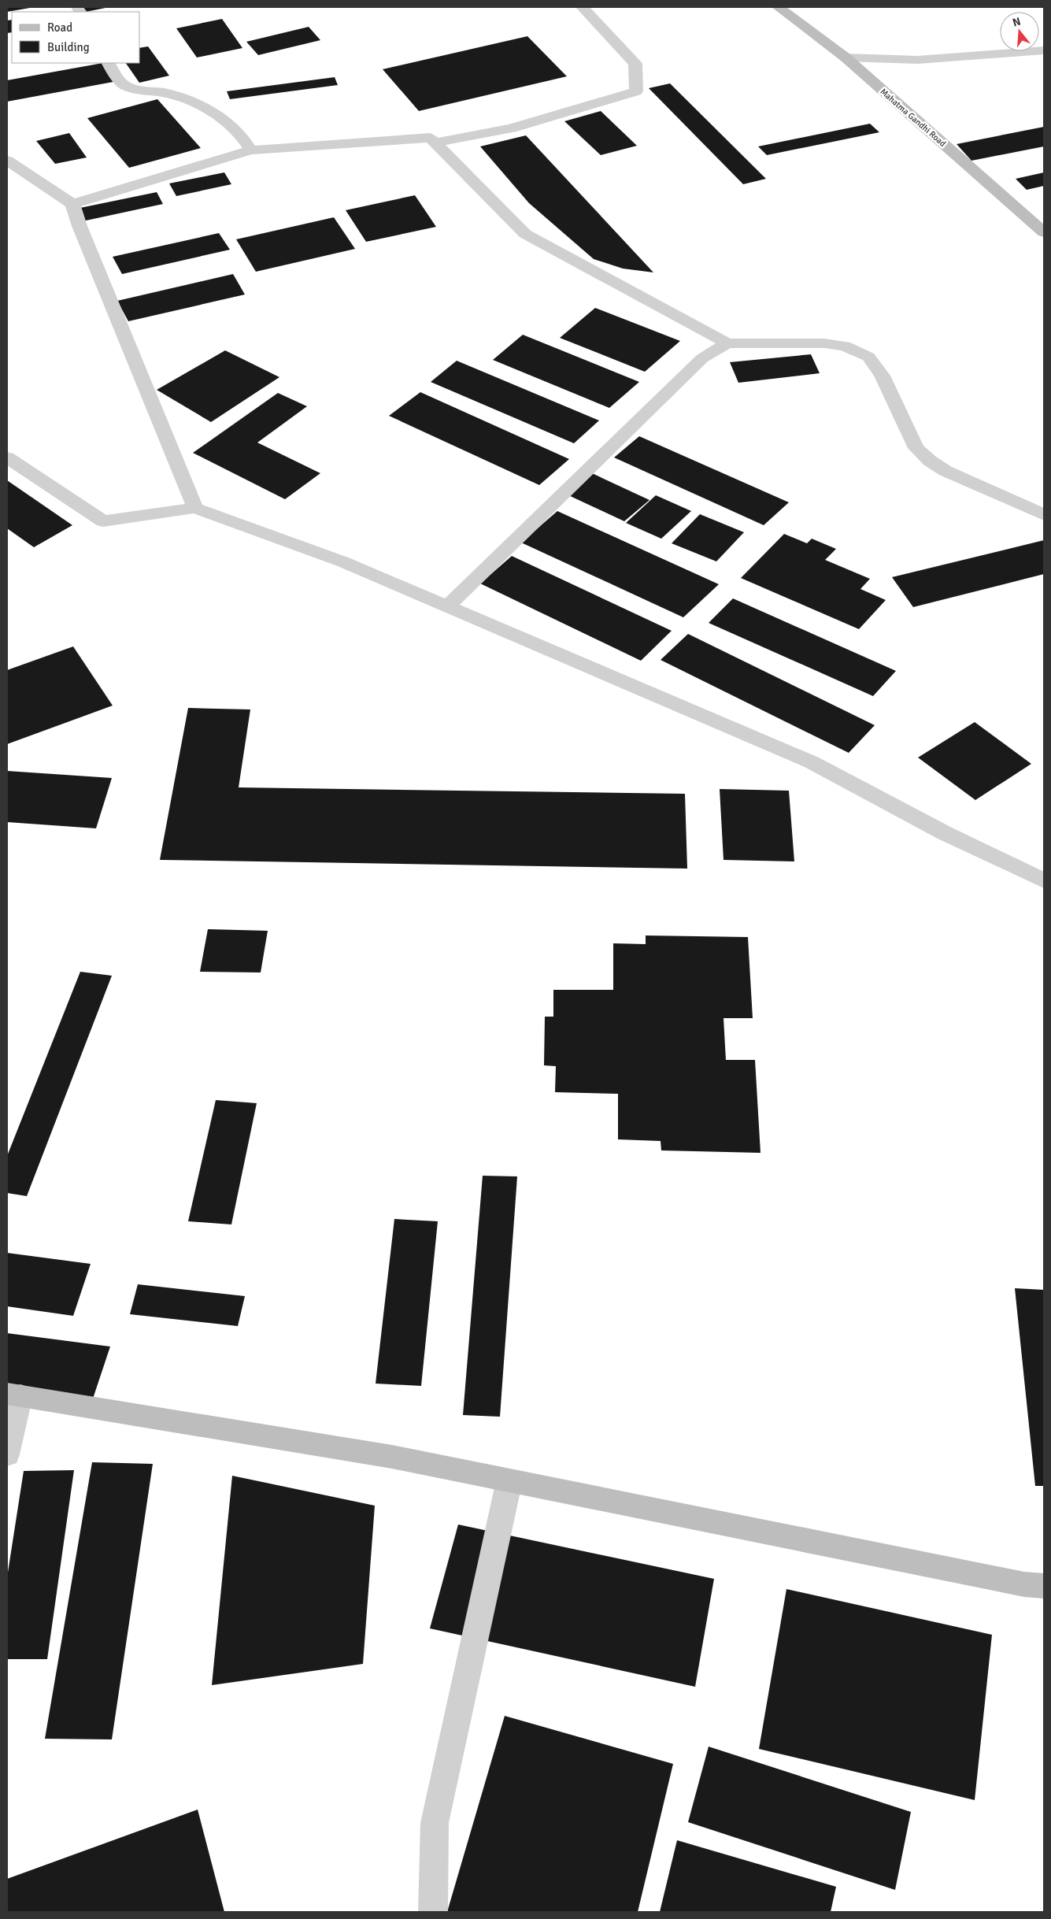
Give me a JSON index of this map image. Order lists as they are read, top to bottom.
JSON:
{
  "streets": {
    "street": ["Mahatma Gandhi Road"]
  },
  "legend": ["Road", "Building"],
  "north": "top"
}
